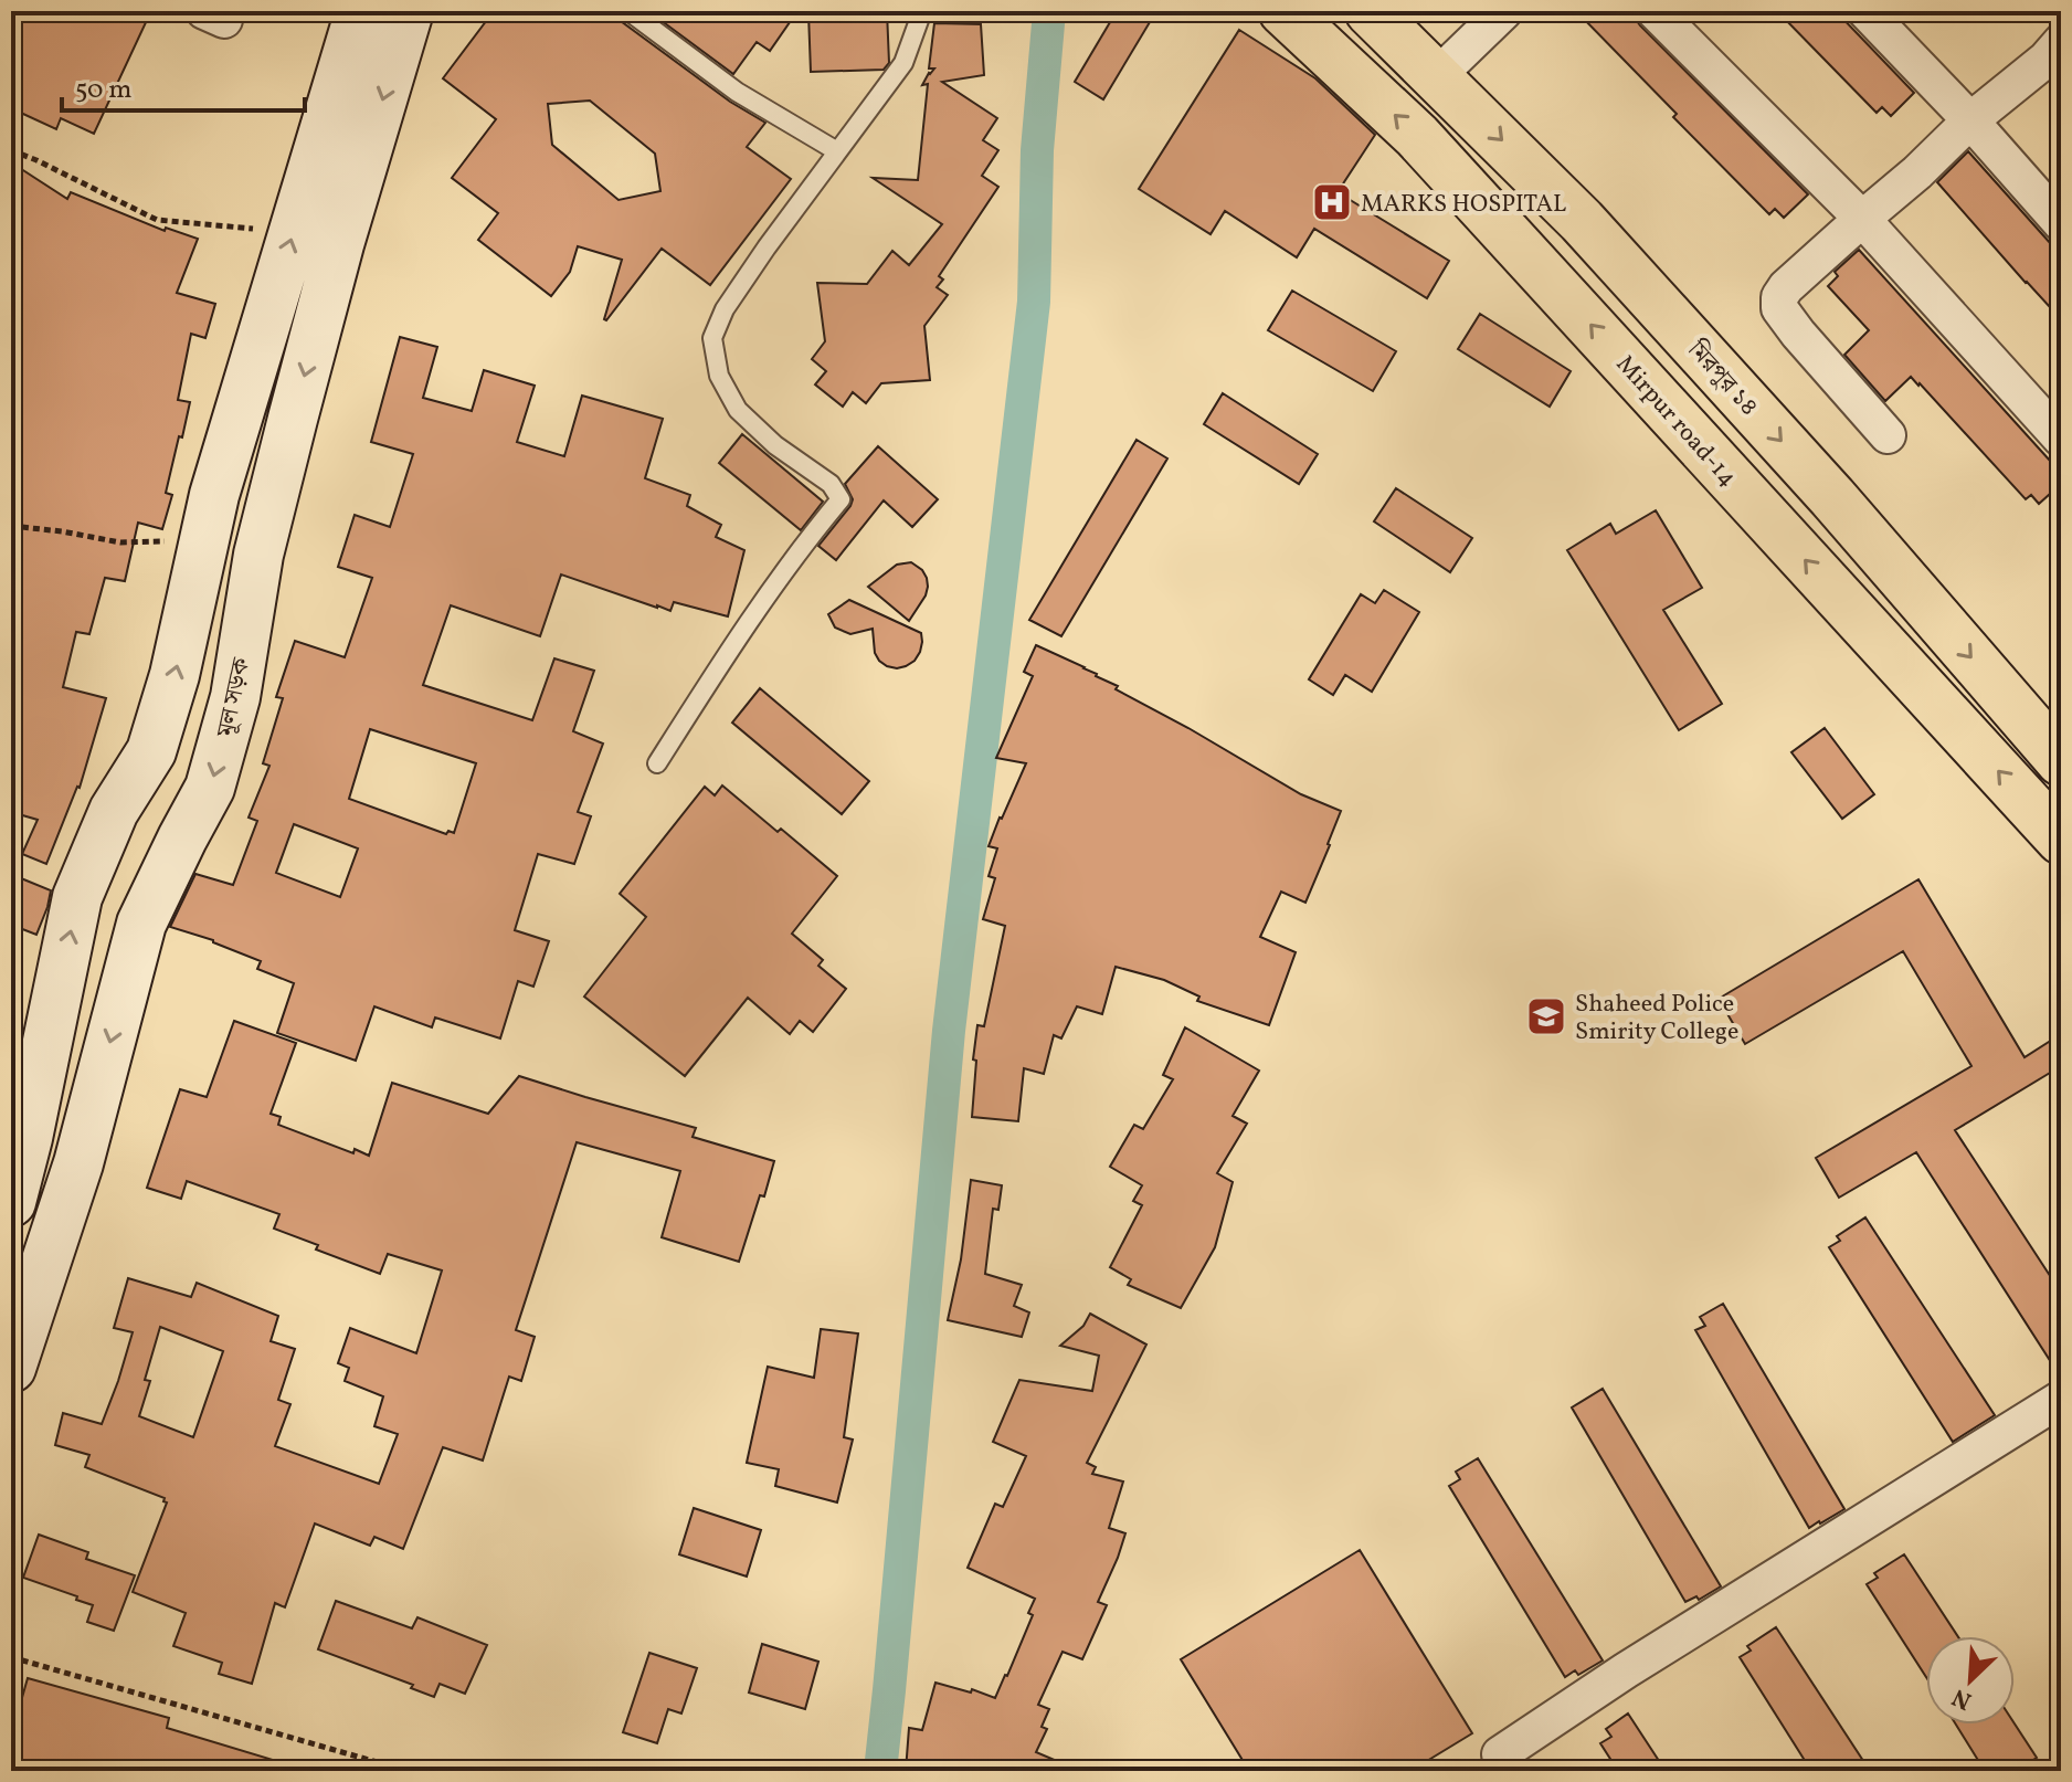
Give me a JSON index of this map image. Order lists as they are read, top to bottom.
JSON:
{
  "streets": {
    "main road": ["মিরপুর ১৪", "Mirpur road-14"],
    "street": ["মূল সড়ক"]
  },
  "one_way": ["মিরপুর ১৪", "Mirpur road-14"],
  "places": {
    "hospital": ["MARKS HOSPITAL"],
    "school or university": ["Shaheed Police Smirity College"]
  },
  "scale_bar": "50 m",
  "north": "bottom left"
}
